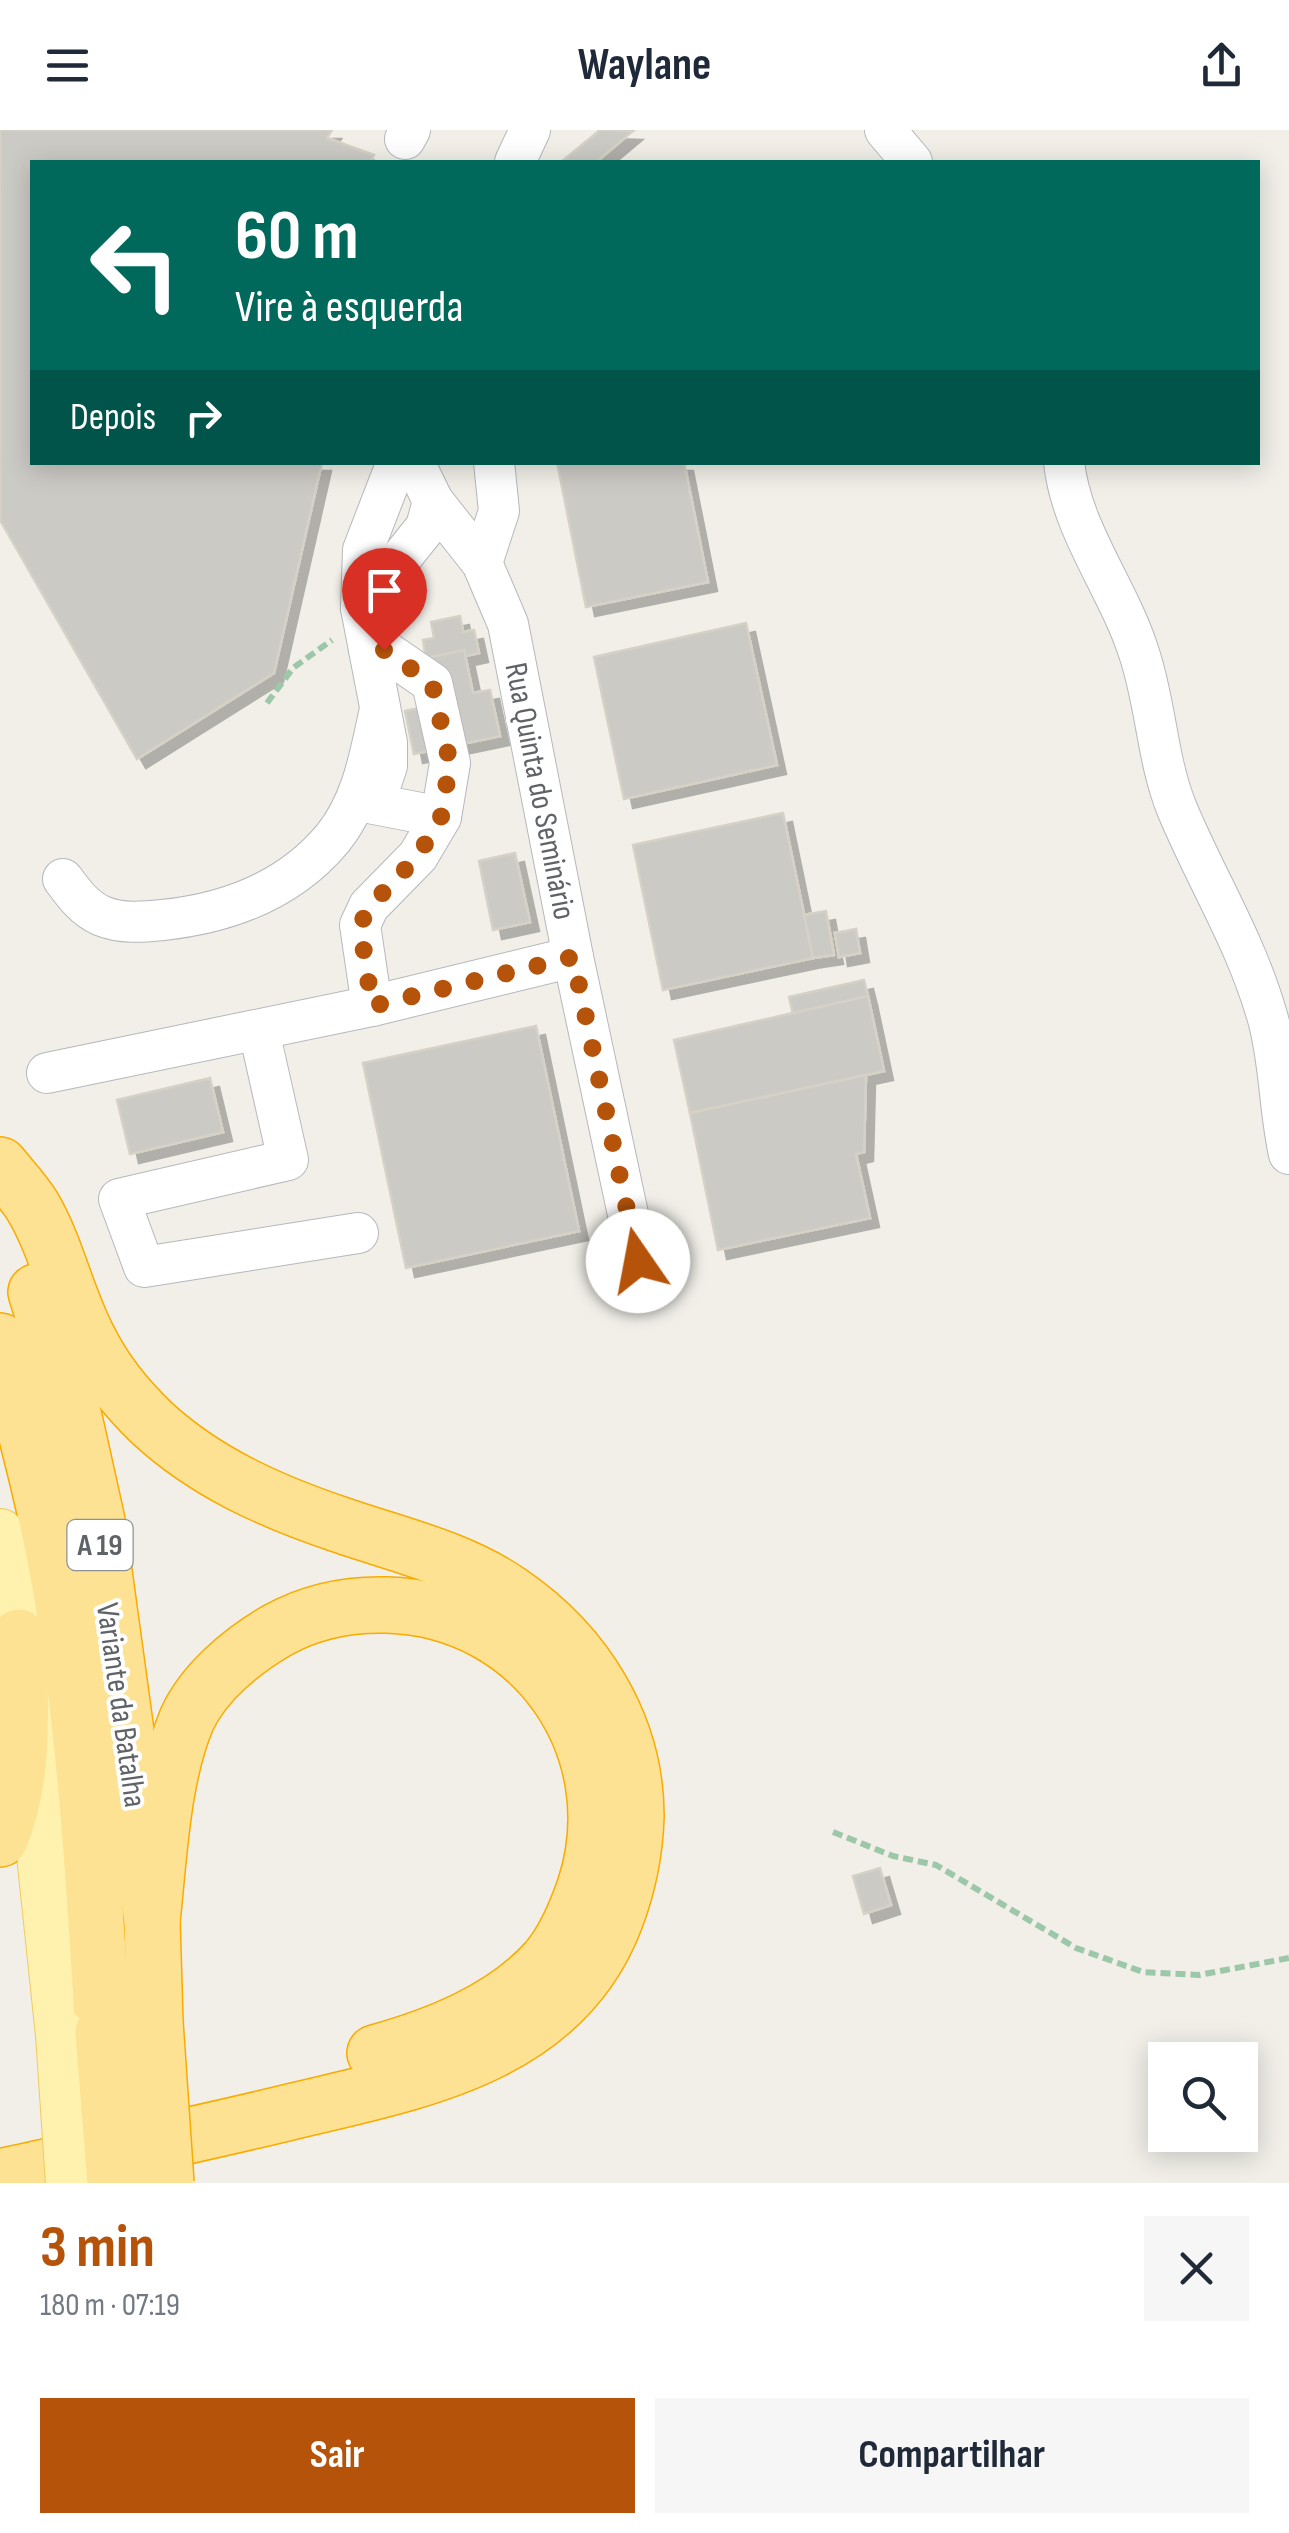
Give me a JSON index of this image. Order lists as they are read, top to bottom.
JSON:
{
  "streets": {
    "highway": ["A 19", "Variante da Batalha"],
    "street": ["Rua Quinta do Seminário"]
  },
  "page": {
    "header": "Waylane",
    "turn": ["60 m", "Vire à esquerda"],
    "then": "Depois",
    "heading": ["3 min", "180 m · 07:19"],
    "buttons": ["Sair", "Compartilhar"]
  }
}
